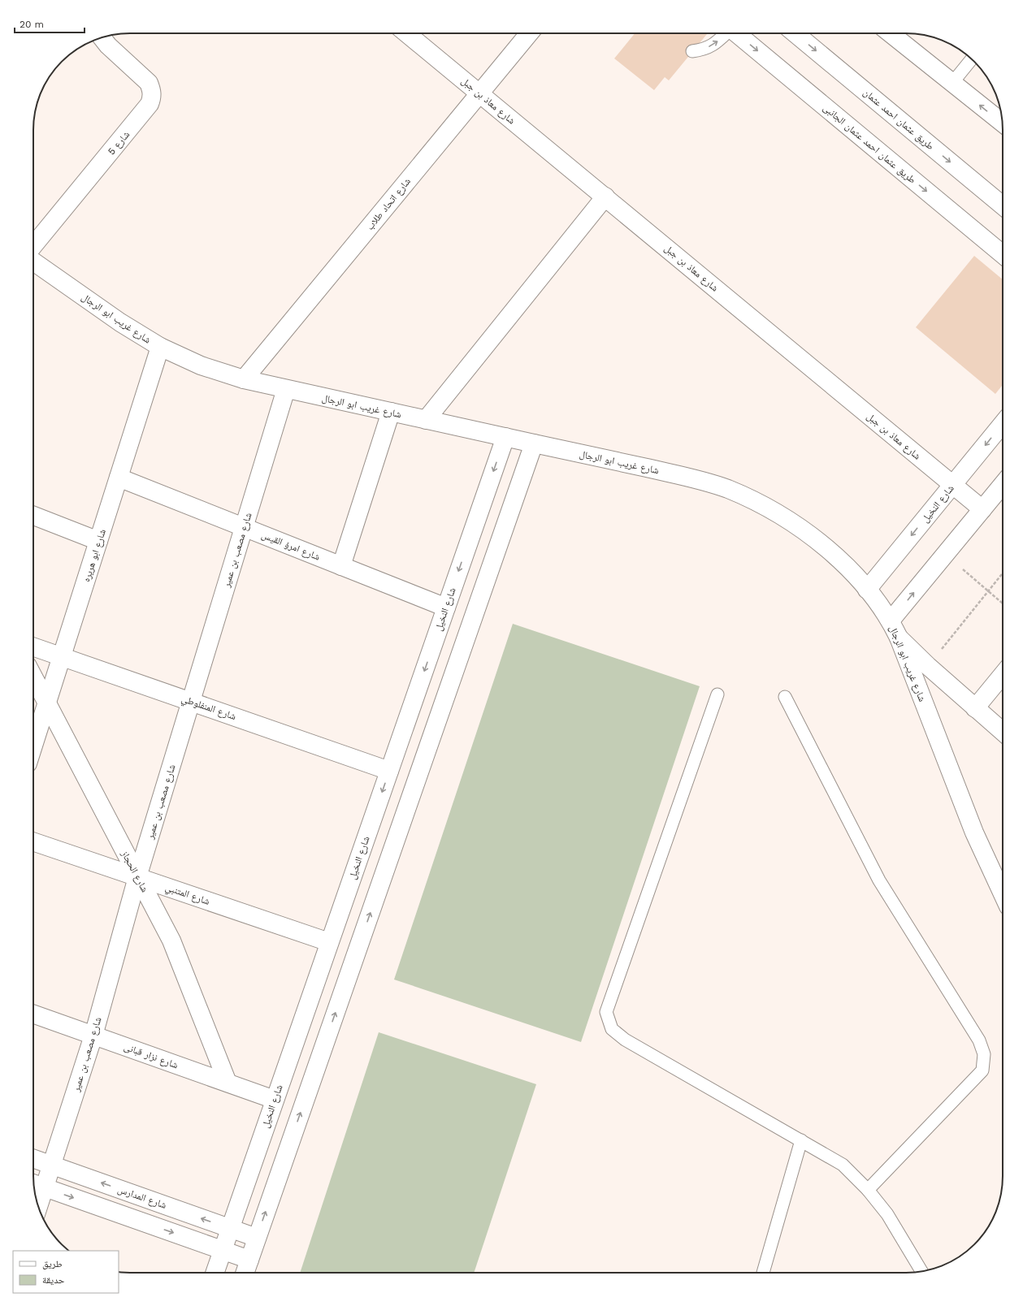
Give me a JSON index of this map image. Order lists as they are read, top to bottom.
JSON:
{
  "streets": {
    "street": [
      "شارع معاذ بن جبل",
      "طريق عثمان احمد عثمان",
      "شارع 5",
      "طريق عثمان احمد عثمان الجانبى",
      "شارع اتحاد طلاب",
      "شارع غريب ابو الرجال",
      "شارع النخيل",
      "شارع امرؤ القيس",
      "شارع مصعب بن عمير",
      "شارع ابو هريره",
      "شارع المنفلوطي",
      "شارع الحجاز",
      "شارع المتنبي",
      "شارع نزار قبانى",
      "شارع المدارس"
    ]
  },
  "crossings": [
    ["شارع معاذ بن جبل", "شارع اتحاد طلاب"],
    ["شارع معاذ بن جبل", "شارع النخيل"],
    ["شارع اتحاد طلاب", "شارع غريب ابو الرجال"],
    ["شارع غريب ابو الرجال", "شارع النخيل"],
    ["شارع غريب ابو الرجال", "شارع مصعب بن عمير"],
    ["شارع غريب ابو الرجال", "شارع ابو هريره"],
    ["شارع النخيل", "شارع امرؤ القيس"],
    ["شارع النخيل", "شارع المنفلوطي"],
    ["شارع النخيل", "شارع المتنبي"],
    ["شارع النخيل", "شارع نزار قبانى"],
    ["شارع النخيل", "شارع المدارس"],
    ["شارع امرؤ القيس", "شارع مصعب بن عمير"],
    ["شارع امرؤ القيس", "شارع ابو هريره"],
    ["شارع مصعب بن عمير", "شارع المنفلوطي"],
    ["شارع مصعب بن عمير", "شارع الحجاز"],
    ["شارع مصعب بن عمير", "شارع المتنبي"],
    ["شارع مصعب بن عمير", "شارع نزار قبانى"],
    ["شارع مصعب بن عمير", "شارع المدارس"],
    ["شارع ابو هريره", "شارع المنفلوطي"],
    ["شارع ابو هريره", "شارع الحجاز"],
    ["شارع الحجاز", "شارع المتنبي"],
    ["شارع الحجاز", "شارع نزار قبانى"]
  ],
  "legend": ["طريق", "حديقة"],
  "scale_bar": "20 m"
}
